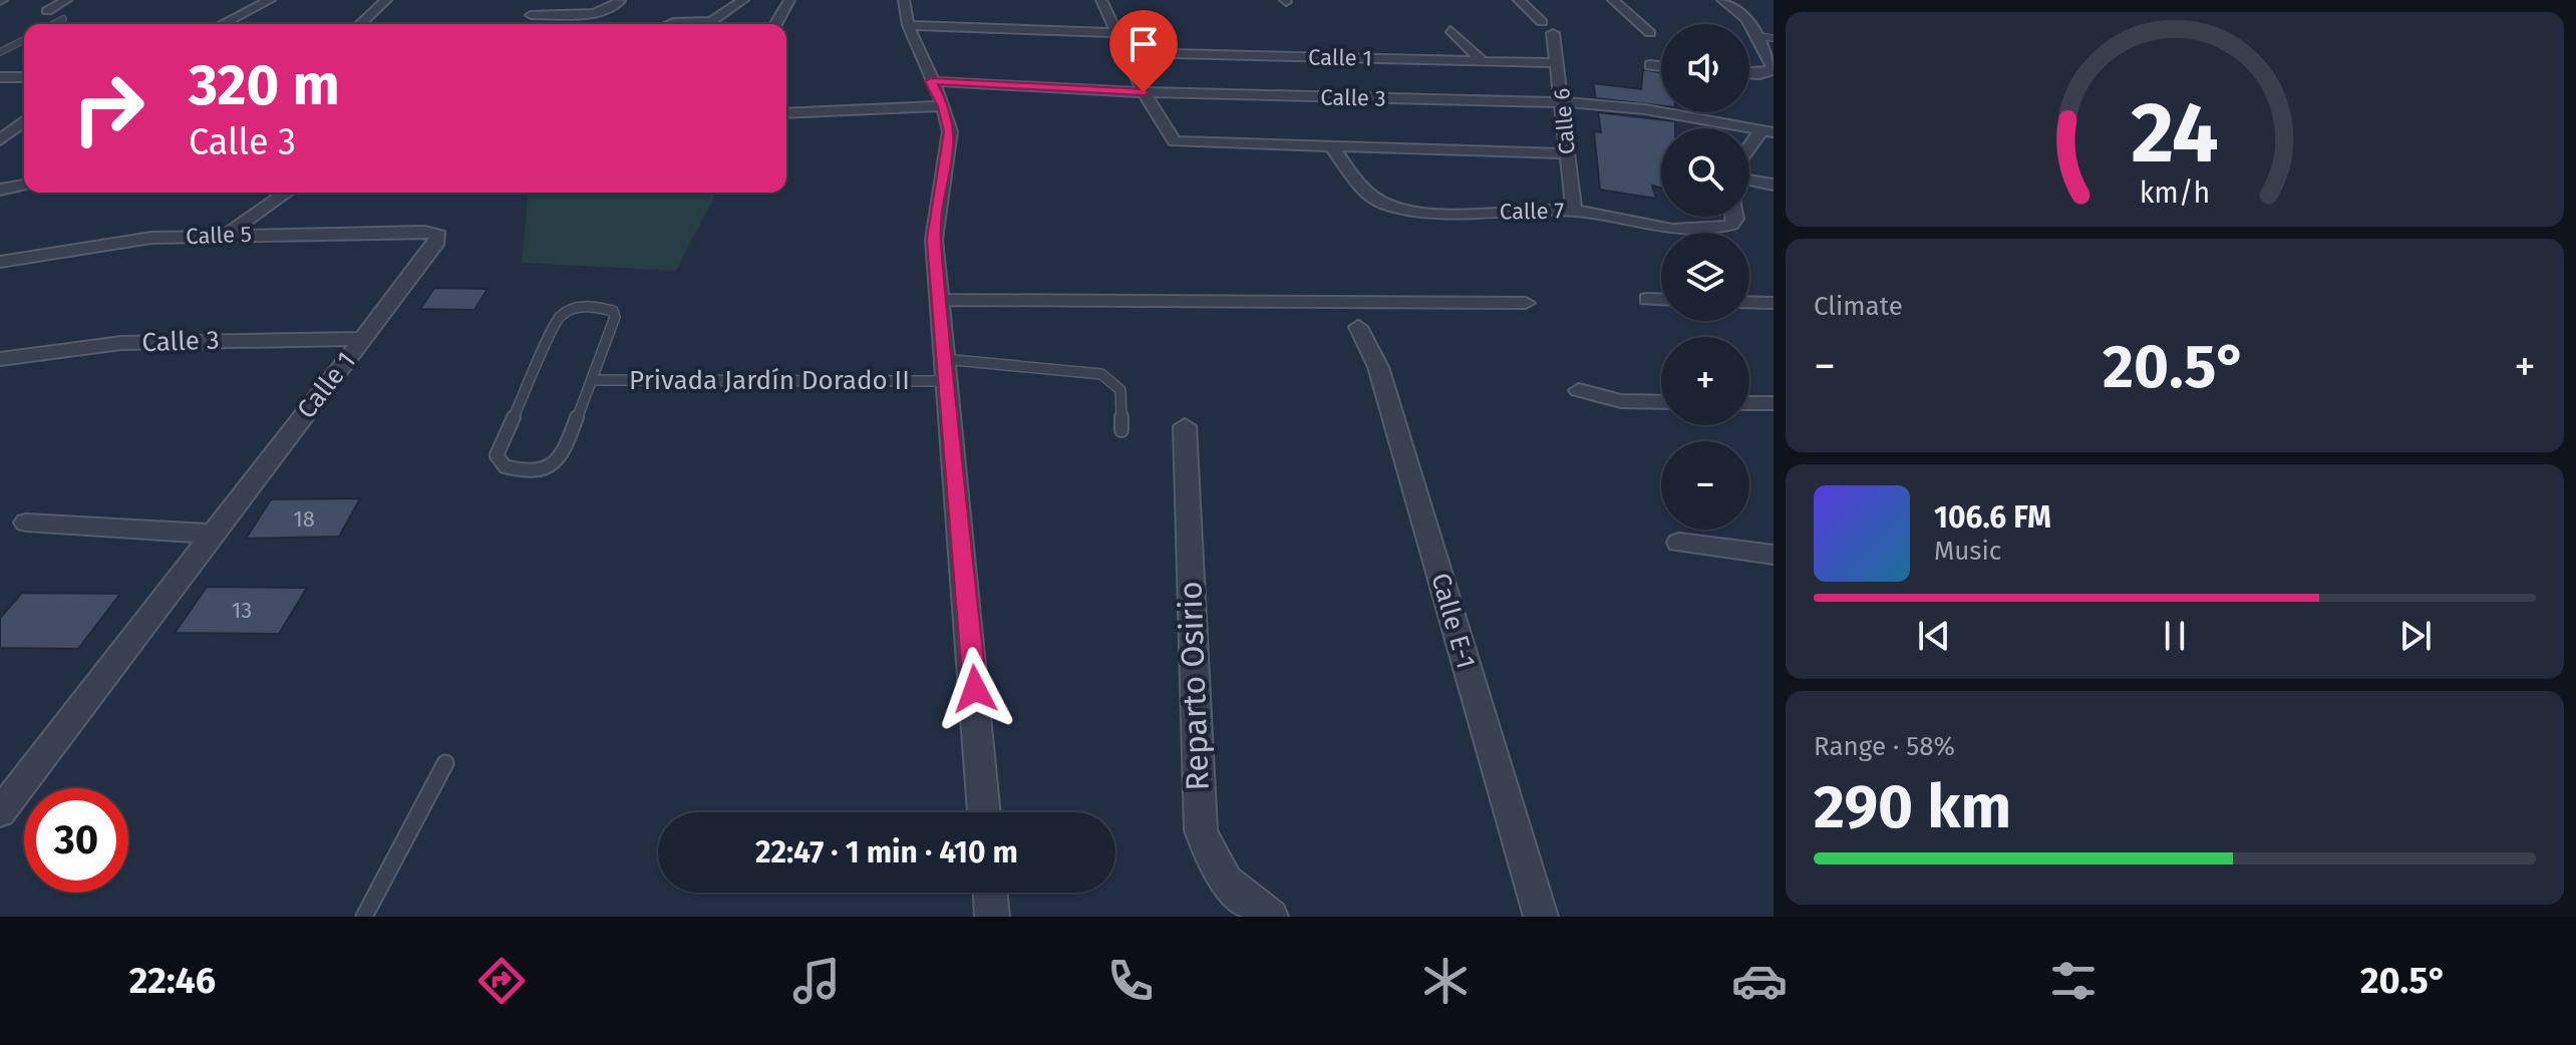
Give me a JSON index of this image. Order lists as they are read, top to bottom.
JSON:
{
  "streets": {
    "street": [
      "Calle 1",
      "Calle 3",
      "Calle 6",
      "Calle 7",
      "Calle 5",
      "Calle E-1",
      "Reparto Osirio"
    ],
    "lane": ["Privada Jardín Dorado II"]
  },
  "crossings": [
    ["Calle 1", "Calle 3"],
    ["Calle 1", "Calle 6"],
    ["Calle 1", "Calle 5"],
    ["Calle 3", "Calle 6"],
    ["Calle 6", "Calle 7"]
  ],
  "house_numbers": ["18", "13"],
  "page": {
    "map_buttons": ["+", "−"],
    "turn": ["320 m", "Calle 3"],
    "tile": [
      "Climate",
      ["Range · 58%", "290 km"]
    ],
    "heat": ["−", "20.5°", "+"],
    "song": ["106.6 FM", "Music"],
    "limit": "30",
    "trip": "22:47 · 1 min · 410 m",
    "tabs": ["22:46", "20.5°"],
    "gauge": ["24", "km/h"]
  }
}
